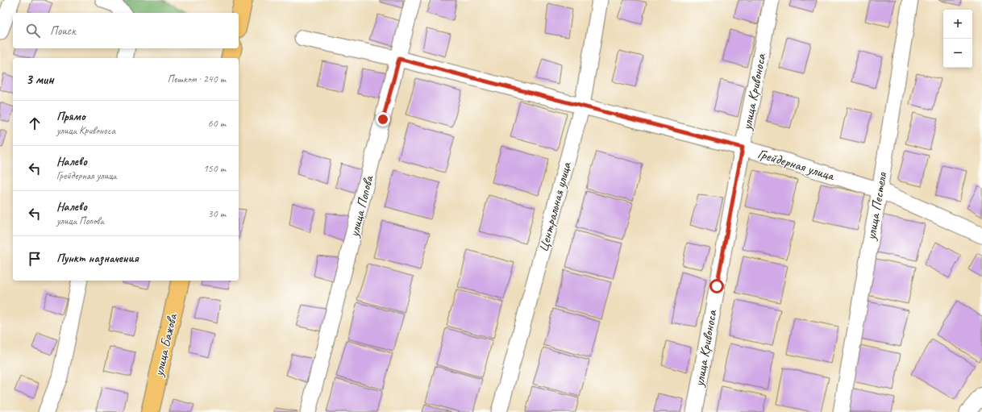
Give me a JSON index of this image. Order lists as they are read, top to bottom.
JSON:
{
  "streets": {
    "main road": ["улица Бажова"],
    "street": [
      "улица Кривоноса",
      "Грейдерная улица",
      "улица Попова",
      "улица Пестеля",
      "Центральная улица"
    ]
  },
  "crossings": [
    ["улица Кривоноса", "Грейдерная улица"],
    ["Грейдерная улица", "улица Попова"],
    ["Грейдерная улица", "улица Пестеля"],
    ["Грейдерная улица", "Центральная улица"]
  ],
  "page": {
    "map_buttons": ["+", "−"],
    "search": "Поиск",
    "heading": ["3 мин", "Пешком · 240 m"],
    "list": [
      ["Прямо", "улица Кривоноса", "60 m"],
      ["Налево", "Грейдерная улица", "150 m"],
      ["Налево", "улица Попова", "30 m"],
      "Пункт назначения"
    ]
  }
}
